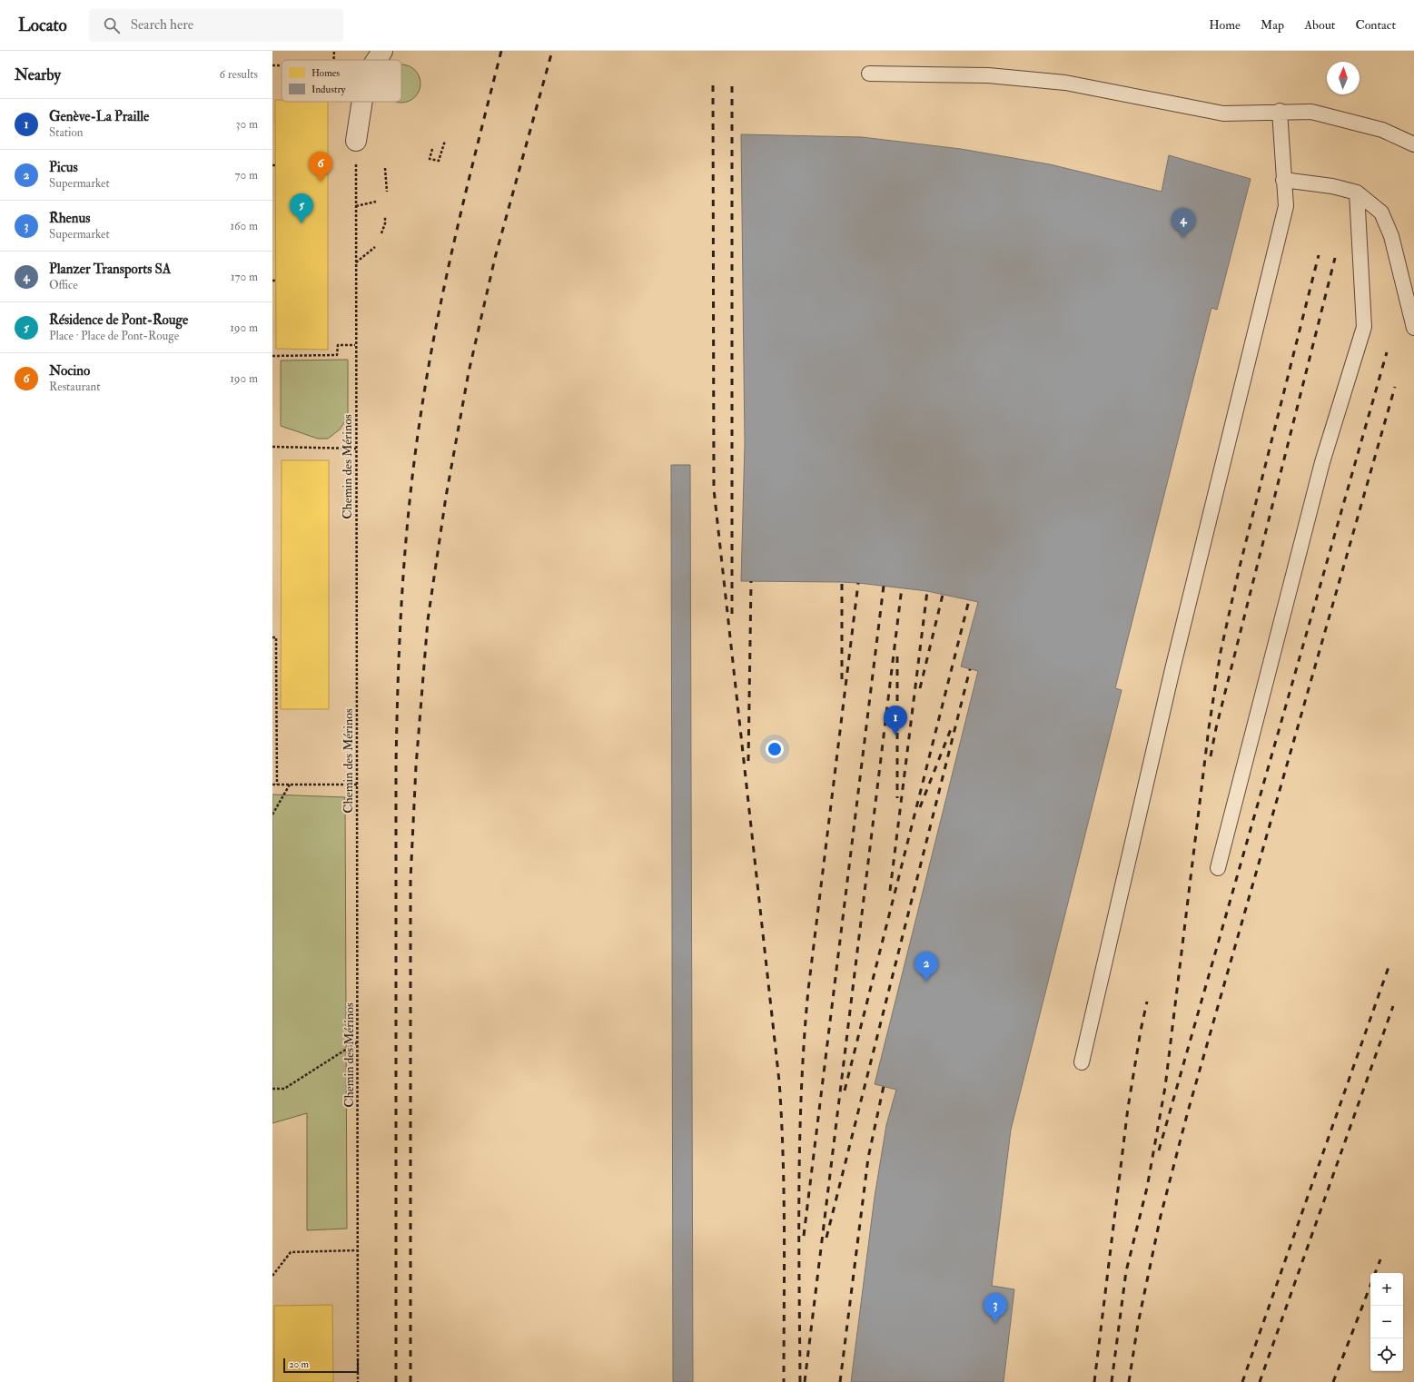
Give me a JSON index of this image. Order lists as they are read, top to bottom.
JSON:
{
  "streets": {
    "path": ["Chemin des Mérinos"]
  },
  "legend": ["Homes", "Industry"],
  "scale_bar": "20 m",
  "north": "top",
  "page": {
    "header": "Locato",
    "search": "Search here",
    "nav": [
      "Home",
      "Map",
      "About",
      "Contact"
    ],
    "heading": ["Nearby", "6 results"],
    "list": [
      {
        "mark": "1",
        "name": "Genève-La Praille",
        "note": "Station",
        "value": "30 m"
      },
      {
        "mark": "2",
        "name": "Picus",
        "note": "Supermarket",
        "value": "70 m"
      },
      {
        "mark": "3",
        "name": "Rhenus",
        "note": "Supermarket",
        "value": "160 m"
      },
      {
        "mark": "4",
        "name": "Planzer Transports SA",
        "note": "Office",
        "value": "170 m"
      },
      {
        "mark": "5",
        "name": "Résidence de Pont-Rouge",
        "note": "Place · Place de Pont-Rouge",
        "value": "190 m"
      },
      {
        "mark": "6",
        "name": "Nocino",
        "note": "Restaurant",
        "value": "190 m"
      }
    ],
    "pins": [
      "6",
      "5",
      "4",
      "1",
      "2",
      "3"
    ],
    "map_buttons": ["+", "−"],
    "scale": "20 m"
  }
}
